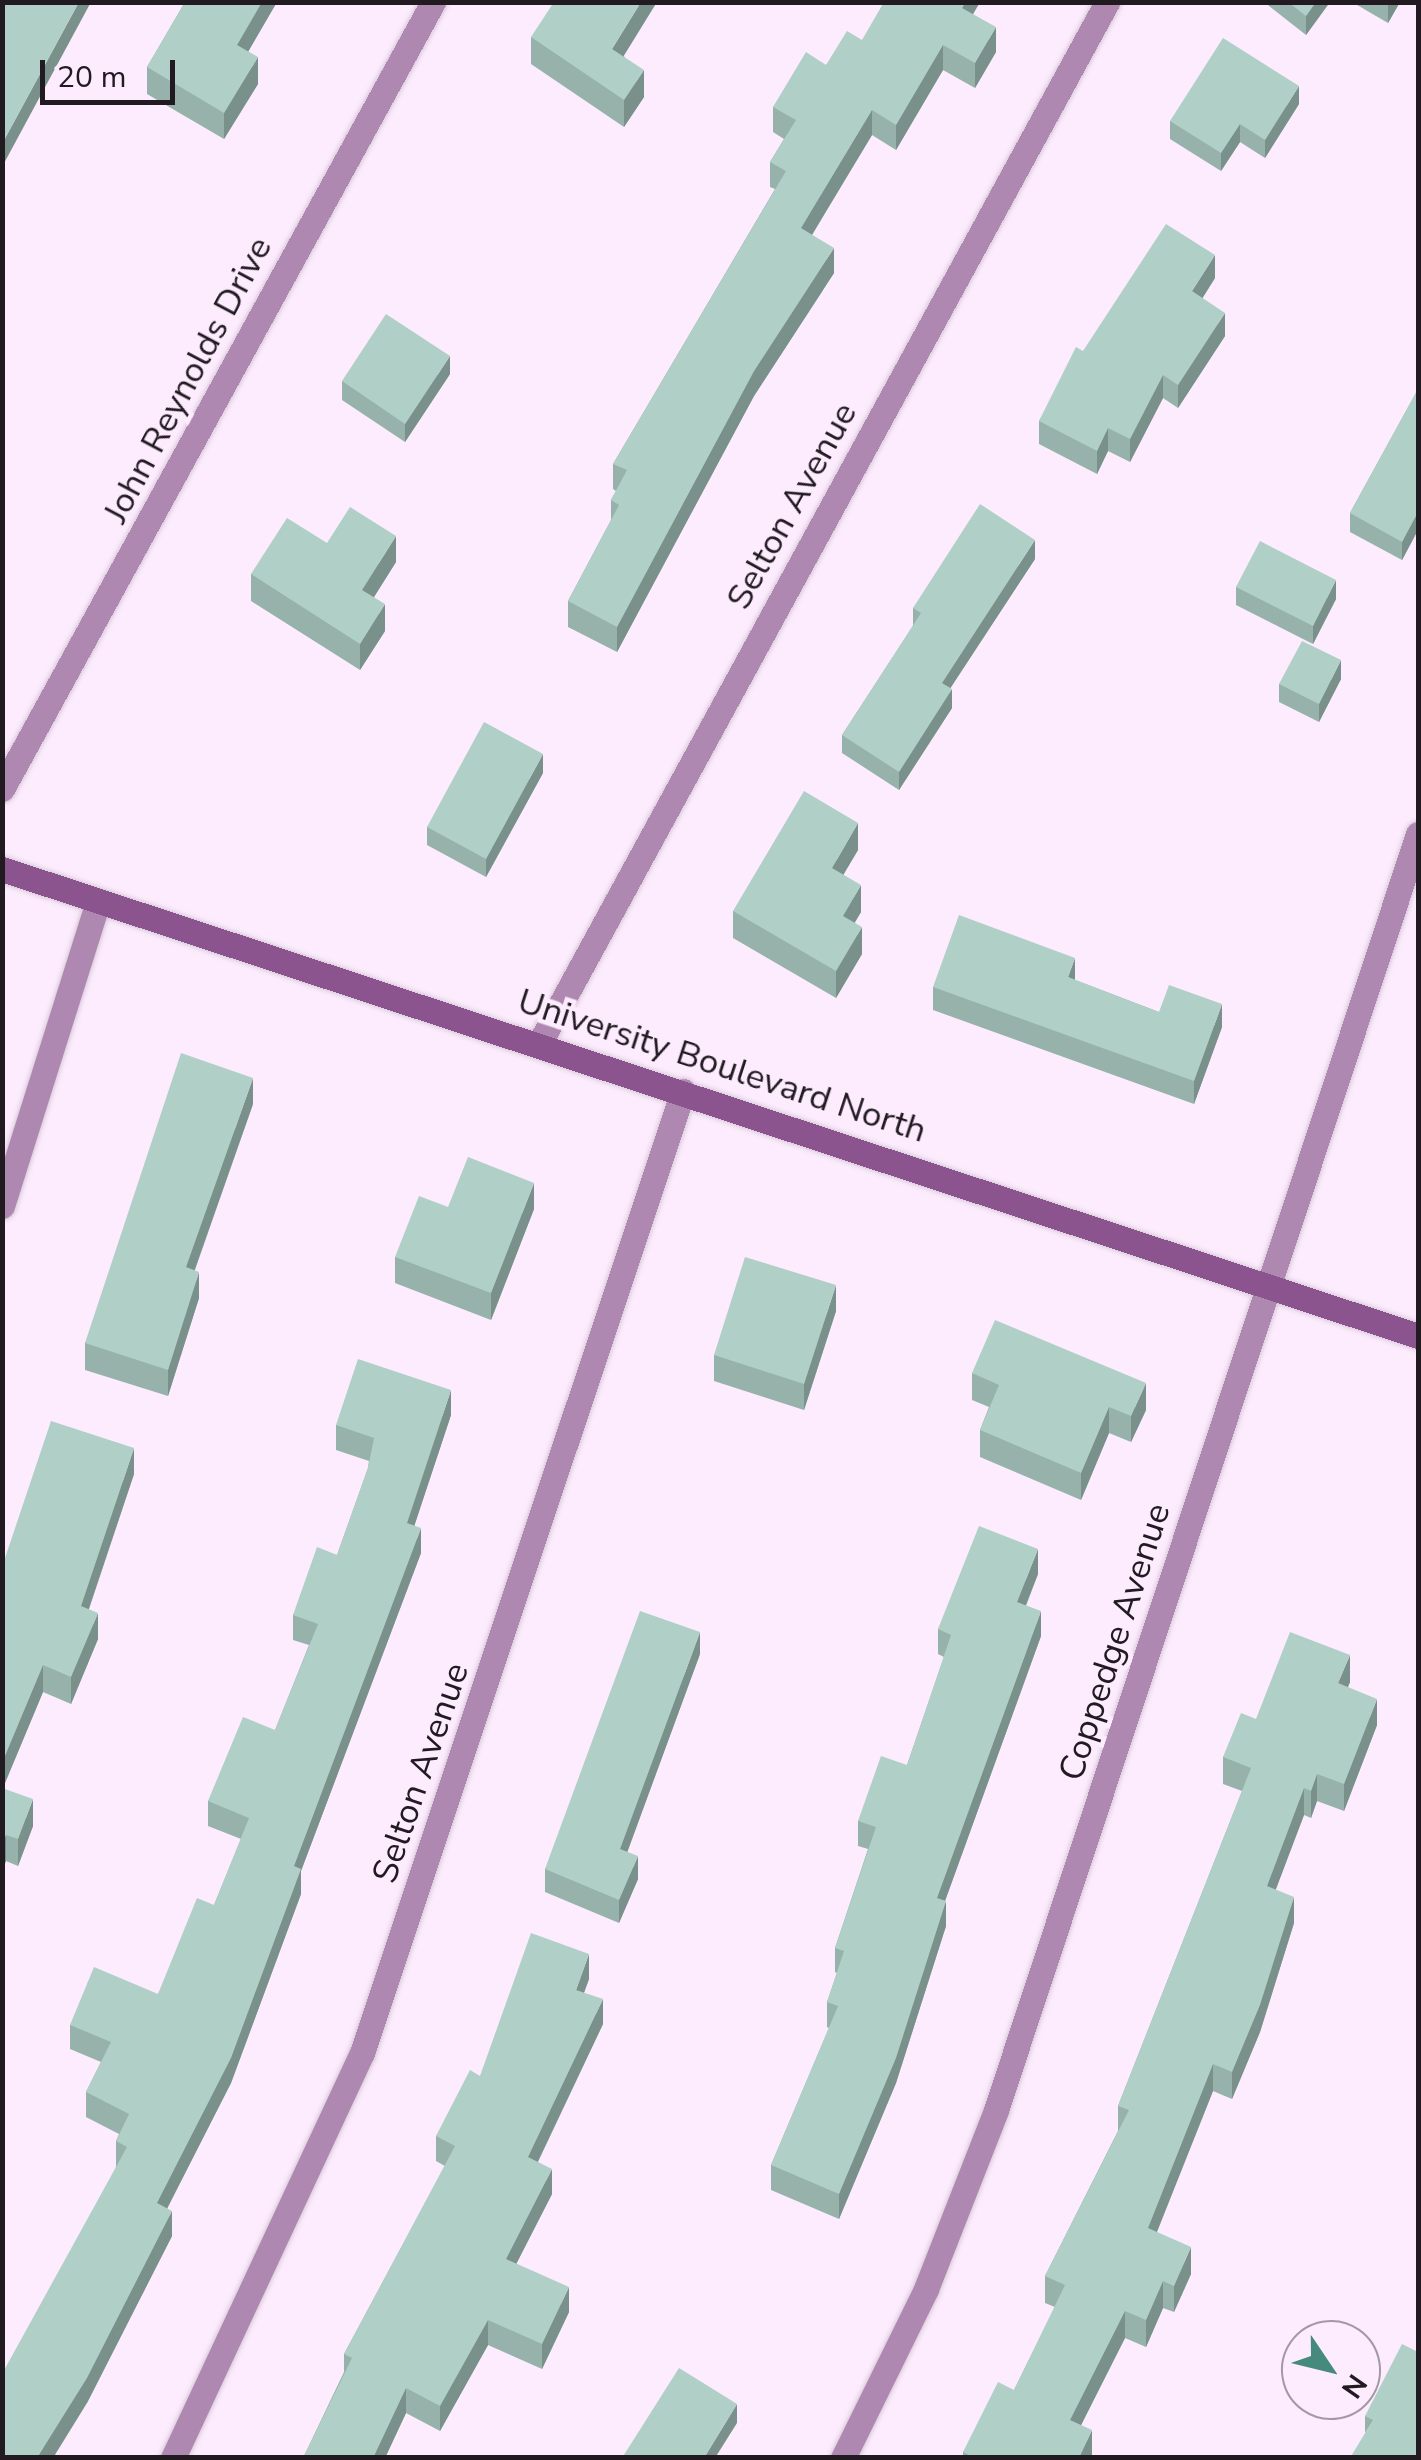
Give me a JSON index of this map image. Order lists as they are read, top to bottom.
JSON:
{
  "streets": {
    "street": [
      "John Reynolds Drive",
      "Selton Avenue",
      "University Boulevard North",
      "Coppedge Avenue"
    ]
  },
  "crossings": [
    ["Selton Avenue", "University Boulevard North"],
    ["University Boulevard North", "Coppedge Avenue"]
  ],
  "scale_bar": "20 m",
  "north": "bottom right"
}
